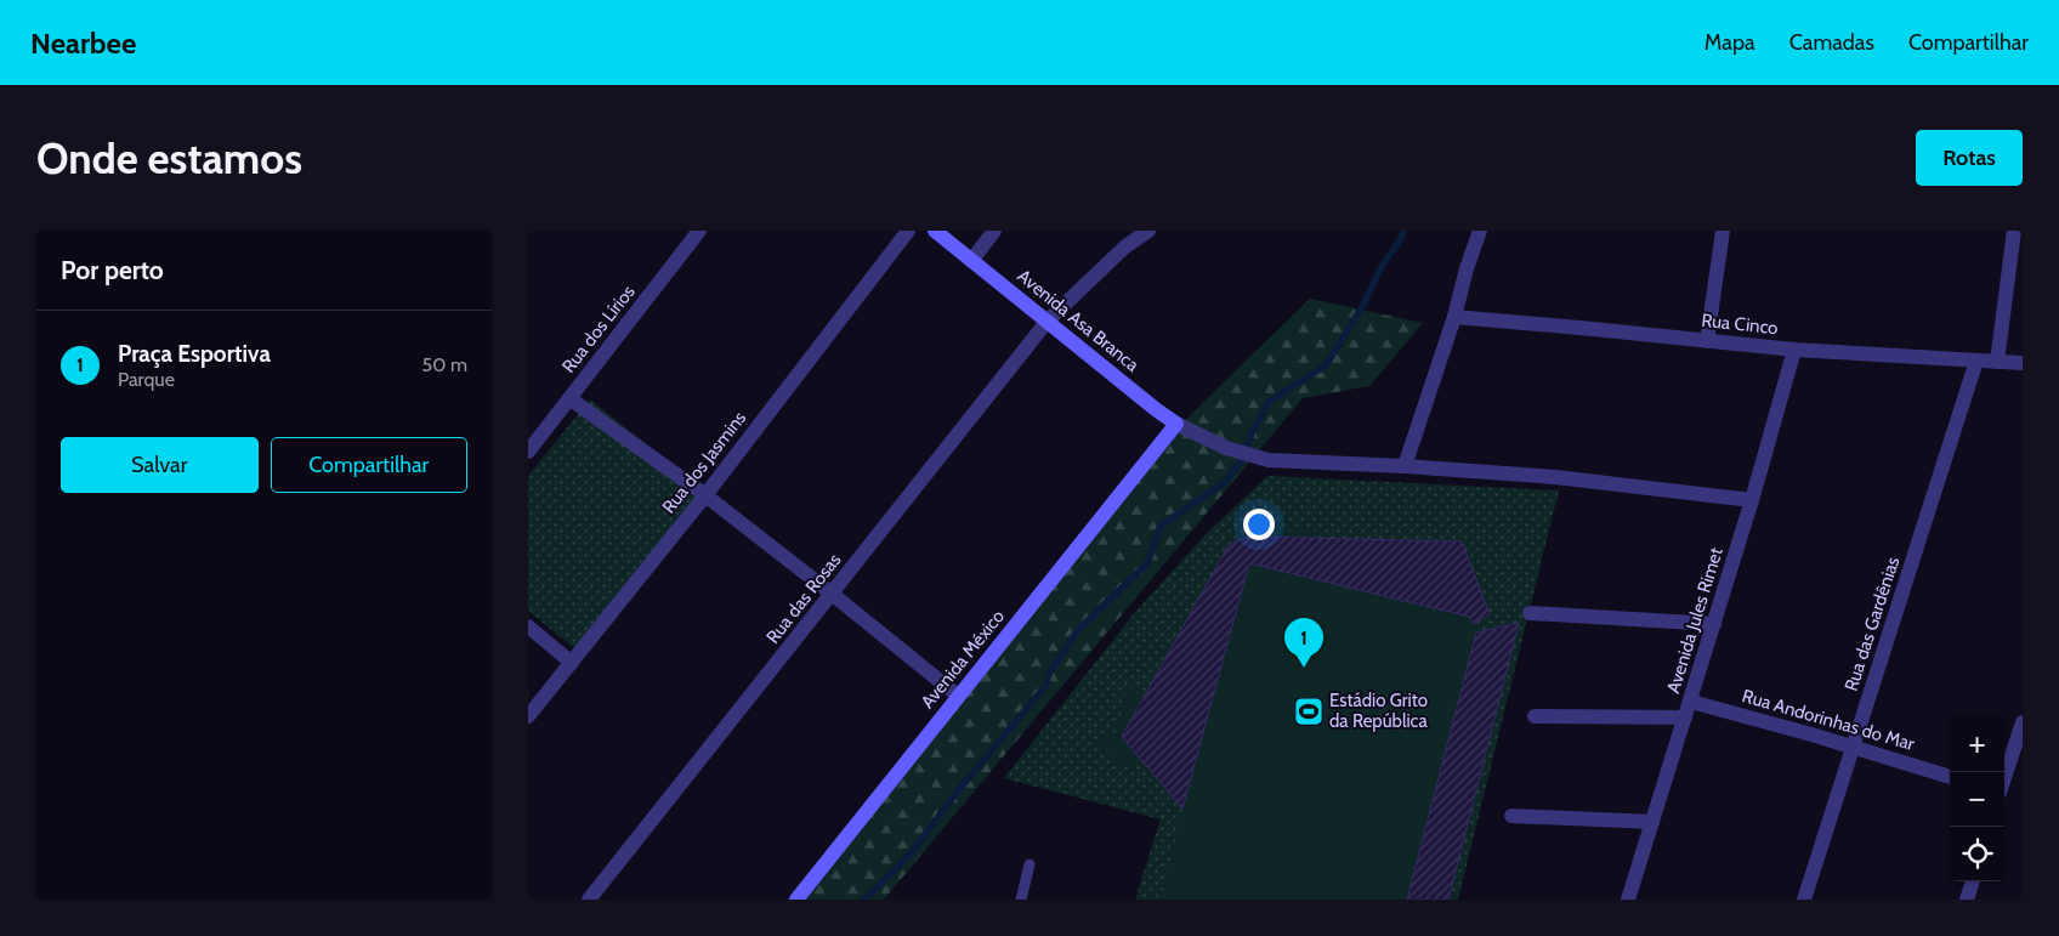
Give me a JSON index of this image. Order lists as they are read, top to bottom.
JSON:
{
  "streets": {
    "street": [
      "Avenida Asa Branca",
      "Rua Cinco",
      "Rua dos Lírios",
      "Rua dos Jasmins",
      "Rua das Rosas",
      "Avenida Jules Rimet",
      "Rua das Gardênias",
      "Avenida México",
      "Rua Andorinhas do Mar"
    ]
  },
  "crossings": [
    ["Avenida Asa Branca", "Rua das Rosas"],
    ["Avenida Asa Branca", "Avenida México"],
    ["Rua Cinco", "Avenida Jules Rimet"],
    ["Rua Cinco", "Rua das Gardênias"],
    ["Avenida Jules Rimet", "Rua Andorinhas do Mar"],
    ["Rua das Gardênias", "Rua Andorinhas do Mar"]
  ],
  "places": {
    "sports": ["Estádio Grito da República"]
  },
  "page": {
    "header": "Nearbee",
    "nav": ["Mapa", "Camadas", "Compartilhar"],
    "buttons": [
      "Rotas",
      ["Salvar", "Compartilhar"]
    ],
    "title": "Onde estamos",
    "heading": "Por perto",
    "list": [
      {
        "mark": "1",
        "name": "Praça Esportiva",
        "note": "Parque",
        "value": "50 m"
      }
    ],
    "pins": "1",
    "map_buttons": ["+", "−"]
  }
}
